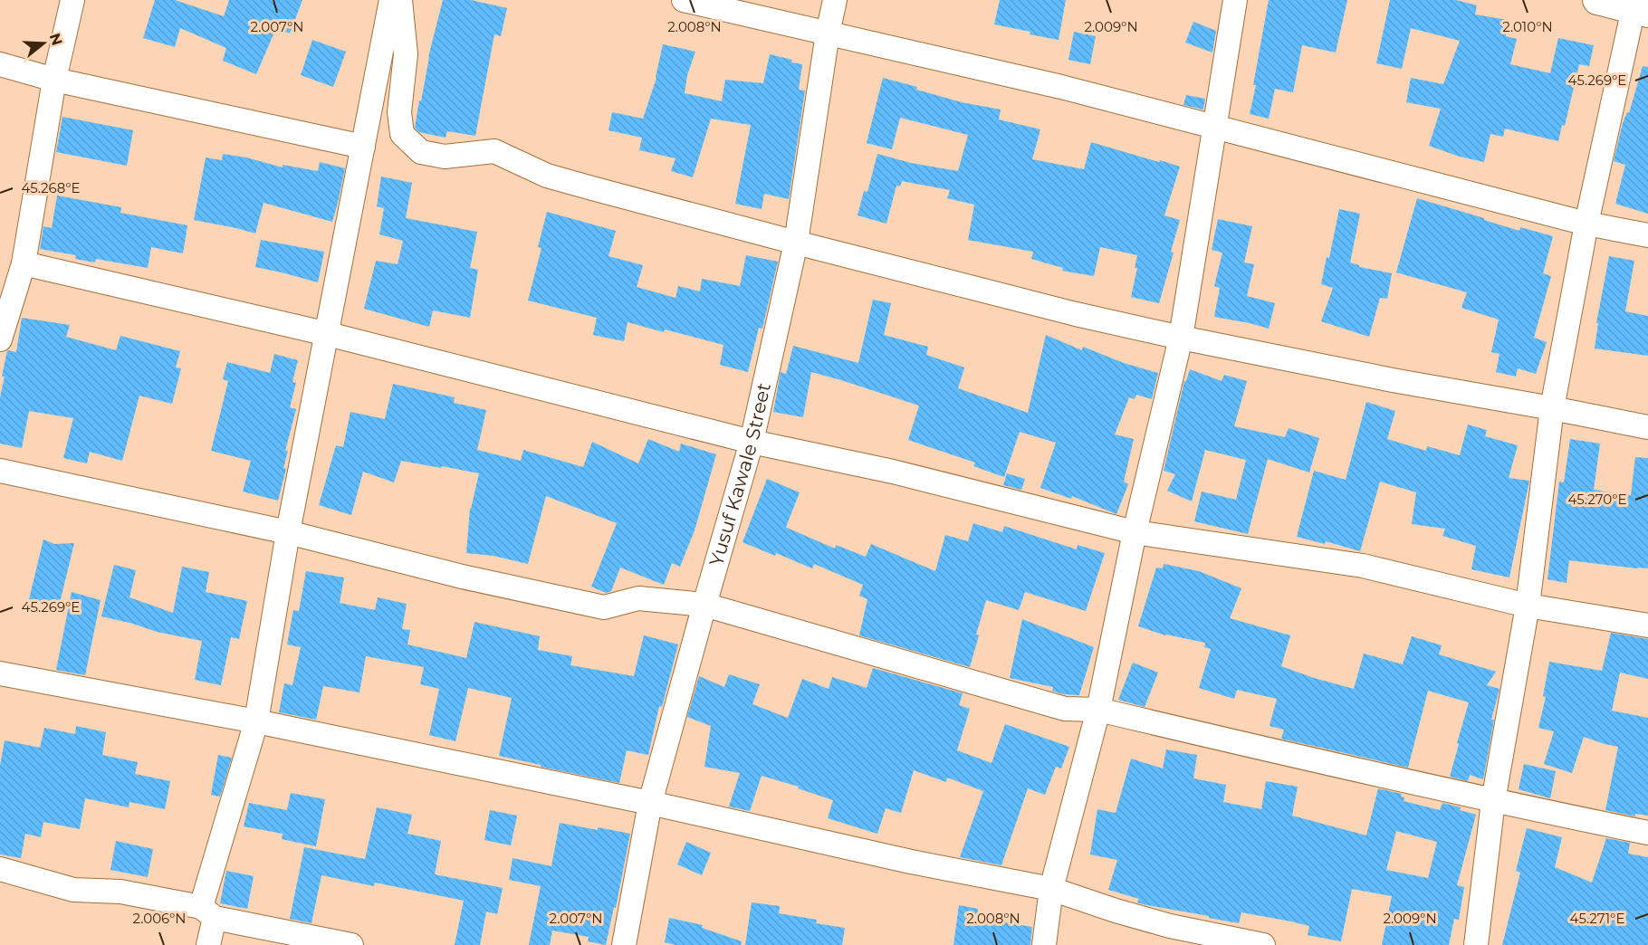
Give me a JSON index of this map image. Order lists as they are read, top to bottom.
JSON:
{
  "streets": {
    "street": ["Yusuf Kawale Street"]
  },
  "north": "right",
  "coordinates": [
    "2.007°N",
    "2.008°N",
    "2.009°N",
    "2.010°N",
    "45.269°E",
    "45.268°E",
    "45.270°E",
    "2.006°N",
    "45.271°E"
  ]
}
